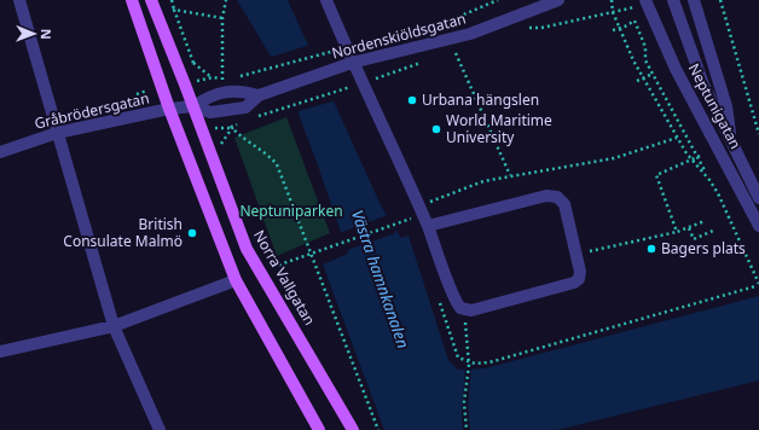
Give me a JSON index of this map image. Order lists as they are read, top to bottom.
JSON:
{
  "streets": {
    "main road": ["Norra Vallgatan"],
    "street": ["Nordenskiöldsgatan", "Neptunigatan", "Gråbrödersgatan"]
  },
  "crossings": [
    ["Nordenskiöldsgatan", "Gråbrödersgatan"],
    ["Gråbrödersgatan", "Norra Vallgatan"]
  ],
  "water": ["Västra hamnkanalen"],
  "parks": ["Neptuniparken"],
  "places": [
    "Urbana hängslen",
    "World Maritime University",
    "British Consulate Malmö",
    "Bagers plats"
  ],
  "north": "right"
}
